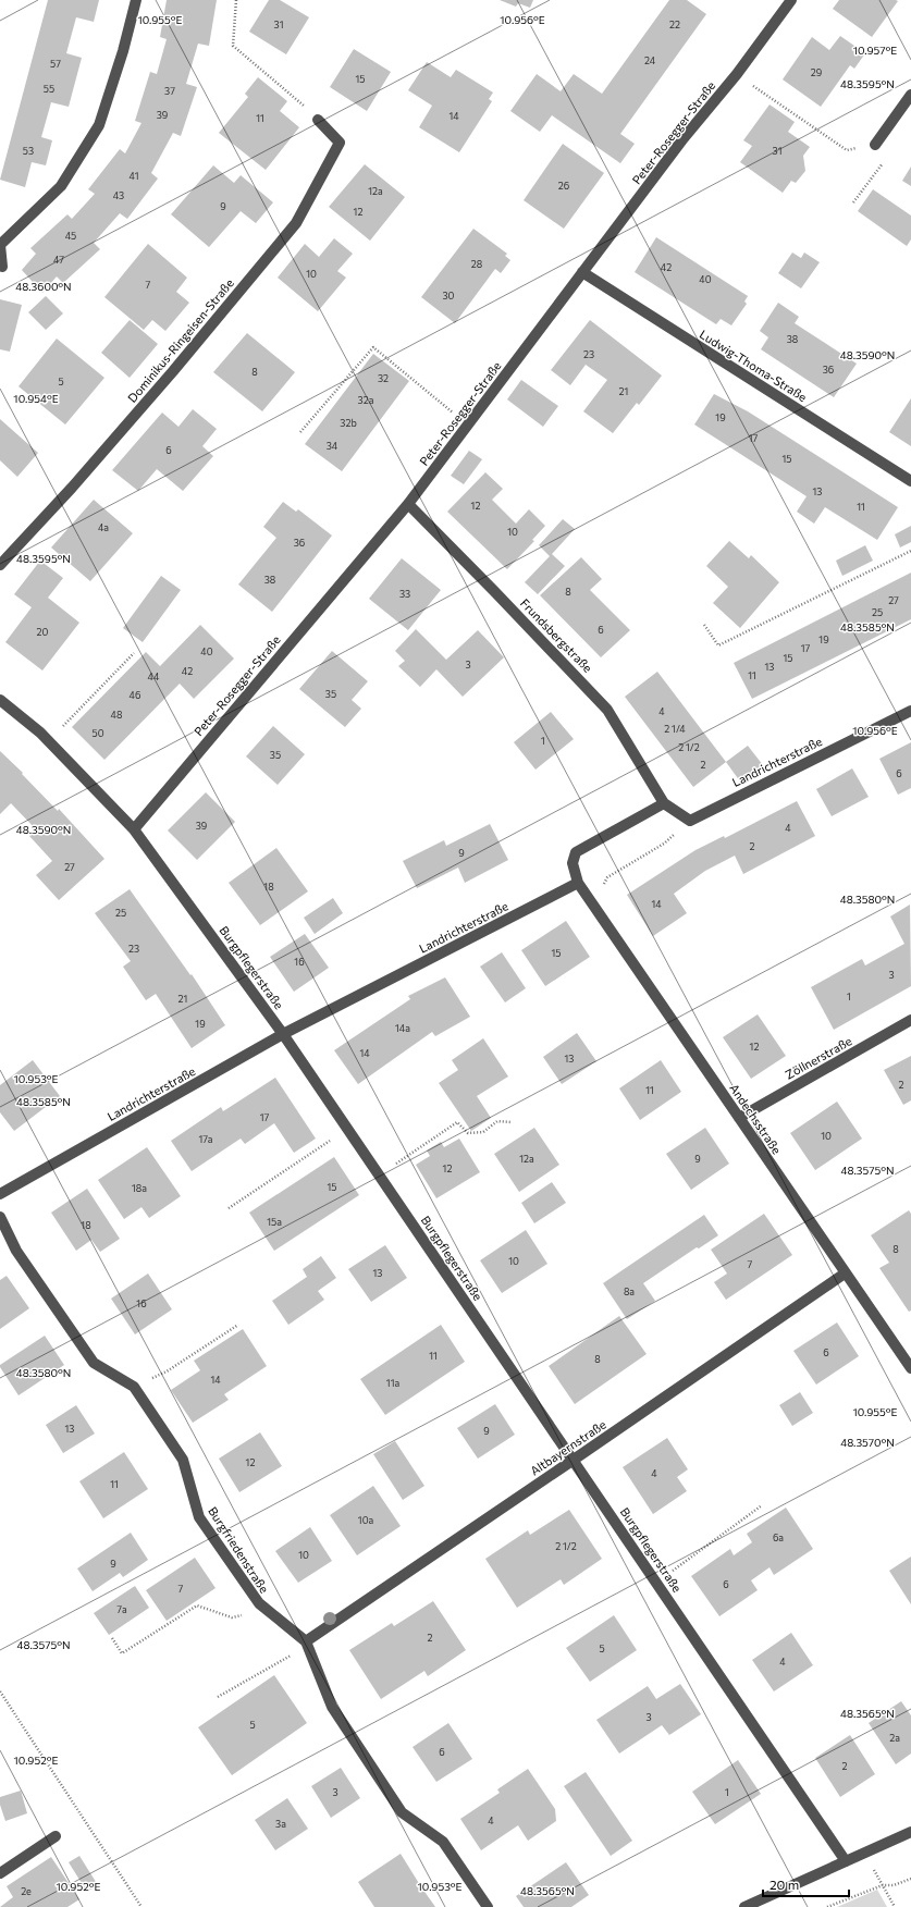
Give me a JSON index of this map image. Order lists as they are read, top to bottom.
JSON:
{
  "streets": {
    "street": [
      "Peter-Rosegger-Straße",
      "Dominikus-Ringeisen-Straße",
      "Ludwig-Thoma-Straße",
      "Frundsbergstraße",
      "Landrichterstraße",
      "Burgpflegerstraße",
      "Zöllnerstraße",
      "Andechsstraße",
      "Altbayernstraße",
      "Burgfriedenstraße"
    ]
  },
  "crossings": [
    ["Peter-Rosegger-Straße", "Ludwig-Thoma-Straße"],
    ["Peter-Rosegger-Straße", "Frundsbergstraße"],
    ["Peter-Rosegger-Straße", "Burgpflegerstraße"],
    ["Landrichterstraße", "Burgpflegerstraße"],
    ["Landrichterstraße", "Andechsstraße"],
    ["Burgpflegerstraße", "Altbayernstraße"],
    ["Zöllnerstraße", "Andechsstraße"],
    ["Andechsstraße", "Altbayernstraße"],
    ["Altbayernstraße", "Burgfriedenstraße"]
  ],
  "house_numbers": [
    "31",
    "22",
    "24",
    "57",
    "29",
    "15",
    "55",
    "37",
    "39",
    "14",
    "11",
    "53",
    "31",
    "41",
    "26",
    "12a",
    "43",
    "9",
    "12",
    "45",
    "47",
    "28",
    "42",
    "10",
    "40",
    "7",
    "30",
    "38",
    "23",
    "36",
    "8",
    "32",
    "5",
    "21",
    "32a",
    "19",
    "32b",
    "17",
    "34",
    "6",
    "15",
    "13",
    "12",
    "11",
    "4a",
    "10",
    "36",
    "38",
    "8",
    "33",
    "27",
    "25",
    "6",
    "20",
    "19",
    "17",
    "40",
    "15",
    "3",
    "13",
    "42",
    "11",
    "44",
    "35",
    "46",
    "4",
    "48",
    "2 1/4",
    "50",
    "1",
    "2 1/2",
    "35",
    "2",
    "6",
    "39",
    "4",
    "2",
    "9",
    "27",
    "18",
    "14",
    "25",
    "23",
    "15",
    "16",
    "3",
    "1",
    "21",
    "19",
    "14a",
    "12",
    "14",
    "13",
    "2",
    "11",
    "17",
    "10",
    "17a",
    "12a",
    "9",
    "12",
    "15",
    "18a",
    "15a",
    "18",
    "8",
    "10",
    "7",
    "13",
    "8a",
    "16",
    "6",
    "11",
    "8",
    "14",
    "11a",
    "13",
    "9",
    "12",
    "4",
    "11",
    "10a",
    "6a",
    "2 1/2",
    "10",
    "9",
    "6",
    "7",
    "7a",
    "2",
    "5",
    "4",
    "3",
    "5",
    "2a",
    "6",
    "2",
    "3",
    "1",
    "4",
    "3a",
    "2e"
  ],
  "scale_bar": "20 m",
  "coordinates": [
    "10.955°E",
    "10.956°E",
    "10.957°E",
    "48.3595°N",
    "48.3600°N",
    "48.3590°N",
    "10.954°E",
    "48.3585°N",
    "48.3580°N",
    "10.953°E",
    "48.3575°N",
    "48.3570°N",
    "48.3565°N",
    "10.952°E"
  ]
}
